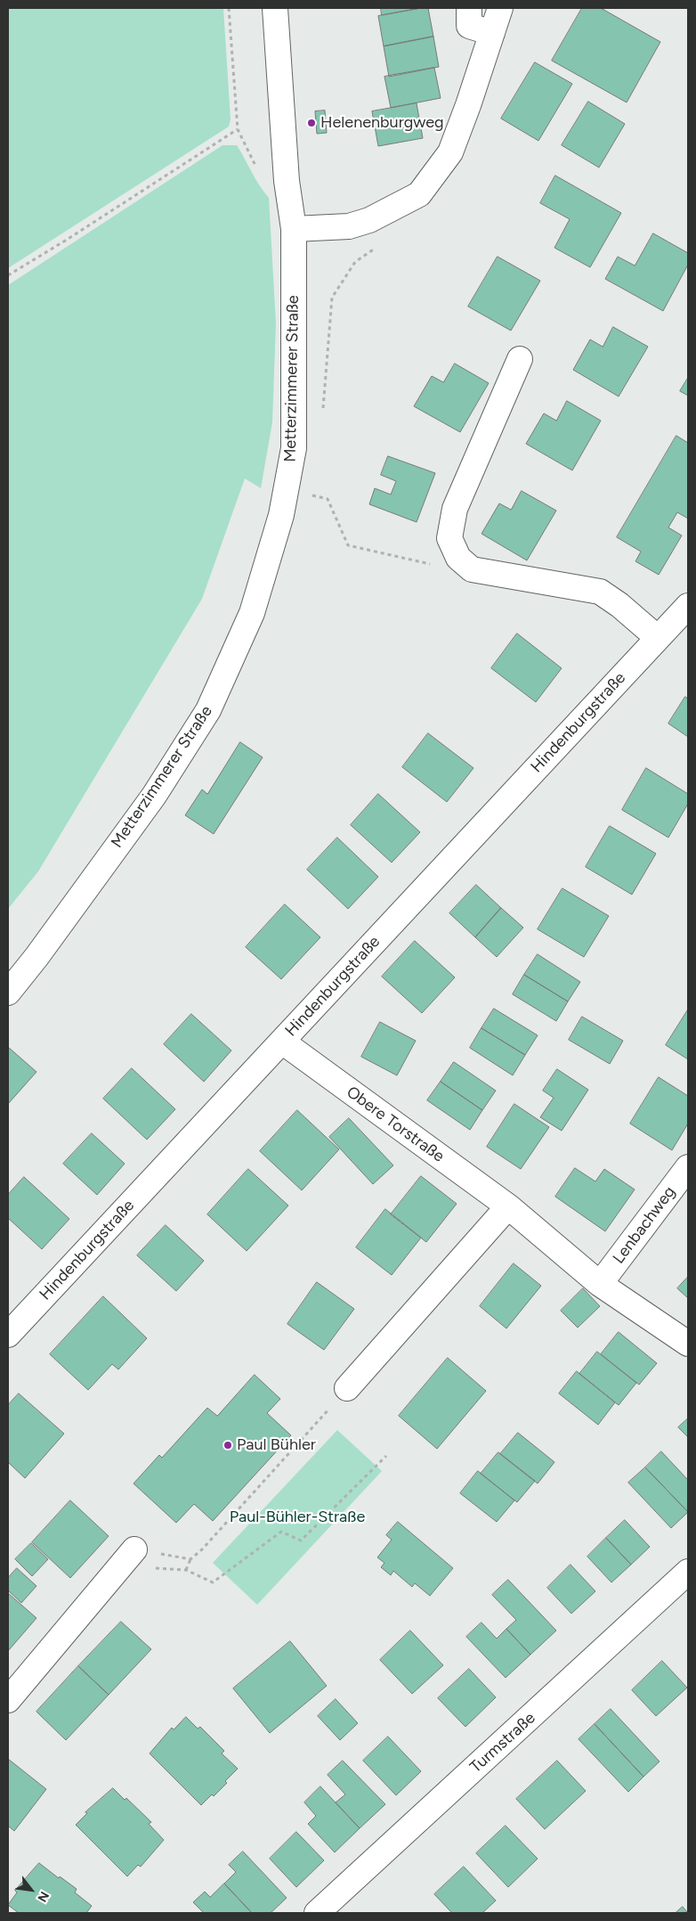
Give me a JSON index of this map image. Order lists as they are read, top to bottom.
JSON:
{
  "streets": {
    "street": [
      "Metterzimmerer Straße",
      "Hindenburgstraße",
      "Obere Torstraße",
      "Lenbachweg",
      "Turmstraße"
    ]
  },
  "crossings": [
    ["Hindenburgstraße", "Obere Torstraße"],
    ["Obere Torstraße", "Lenbachweg"]
  ],
  "parks": ["Paul-Bühler-Straße"],
  "places": ["Helenenburgweg", "Paul Bühler"],
  "north": "bottom right"
}
